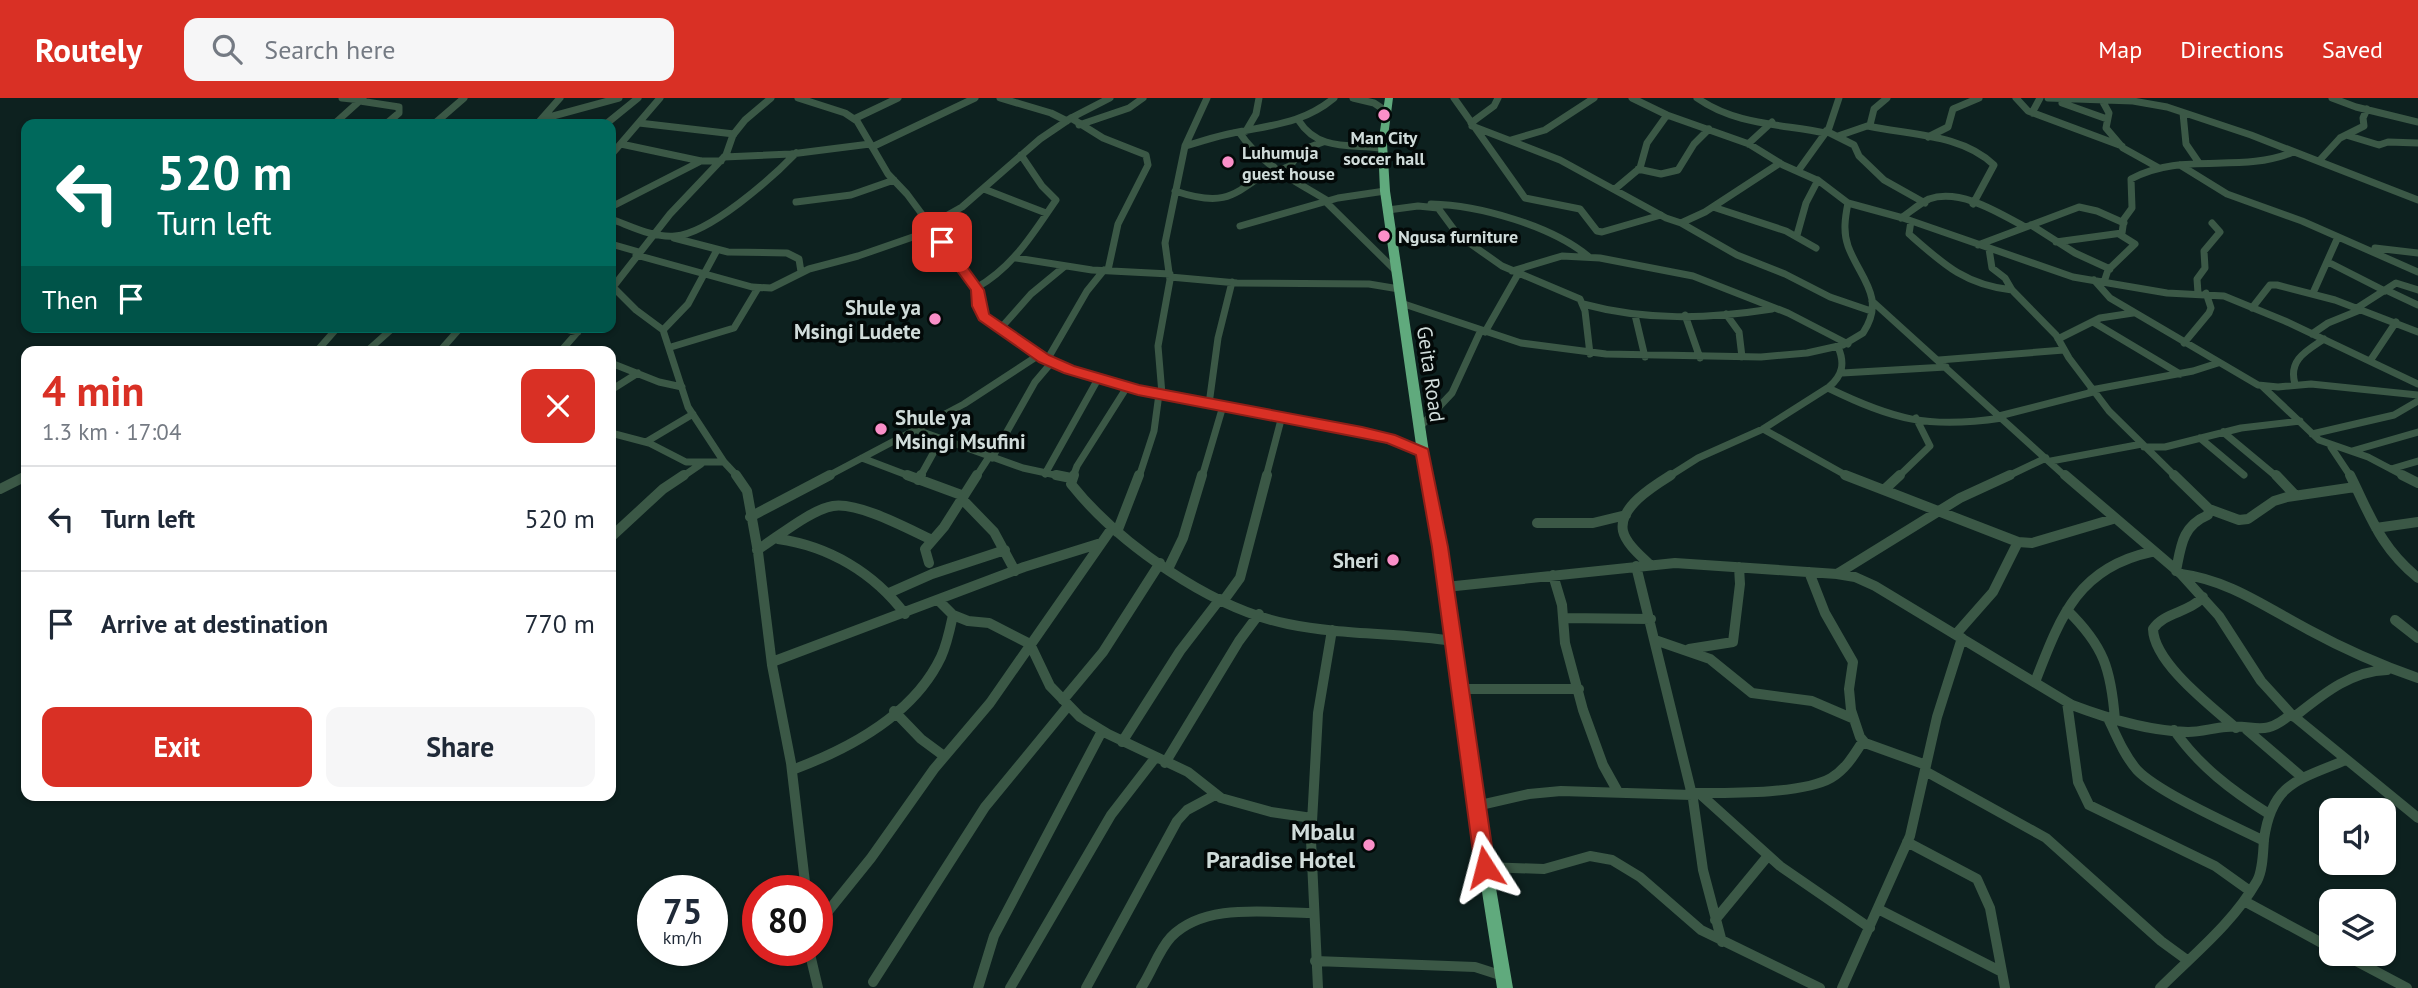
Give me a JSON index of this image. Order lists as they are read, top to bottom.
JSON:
{
  "streets": {
    "highway": ["Geita Road"]
  },
  "places": [
    "Man City soccer hall",
    "Luhumuja guest house",
    "Ngusa furniture",
    "Shule ya Msingi Ludete",
    "Shule ya Msingi Msufini",
    "Sheri",
    "Mbalu Paradise Hotel"
  ],
  "page": {
    "header": "Routely",
    "search": "Search here",
    "nav": ["Map", "Directions", "Saved"],
    "turn": ["520 m", "Turn left"],
    "then": "Then",
    "heading": ["4 min", "1.3 km · 17:04"],
    "list": [
      {
        "name": "Turn left",
        "value": "520 m"
      },
      {
        "name": "Arrive at destination",
        "value": "770 m"
      }
    ],
    "buttons": ["Exit", "Share"],
    "speed": "75 km/h",
    "limit": "80"
  }
}
